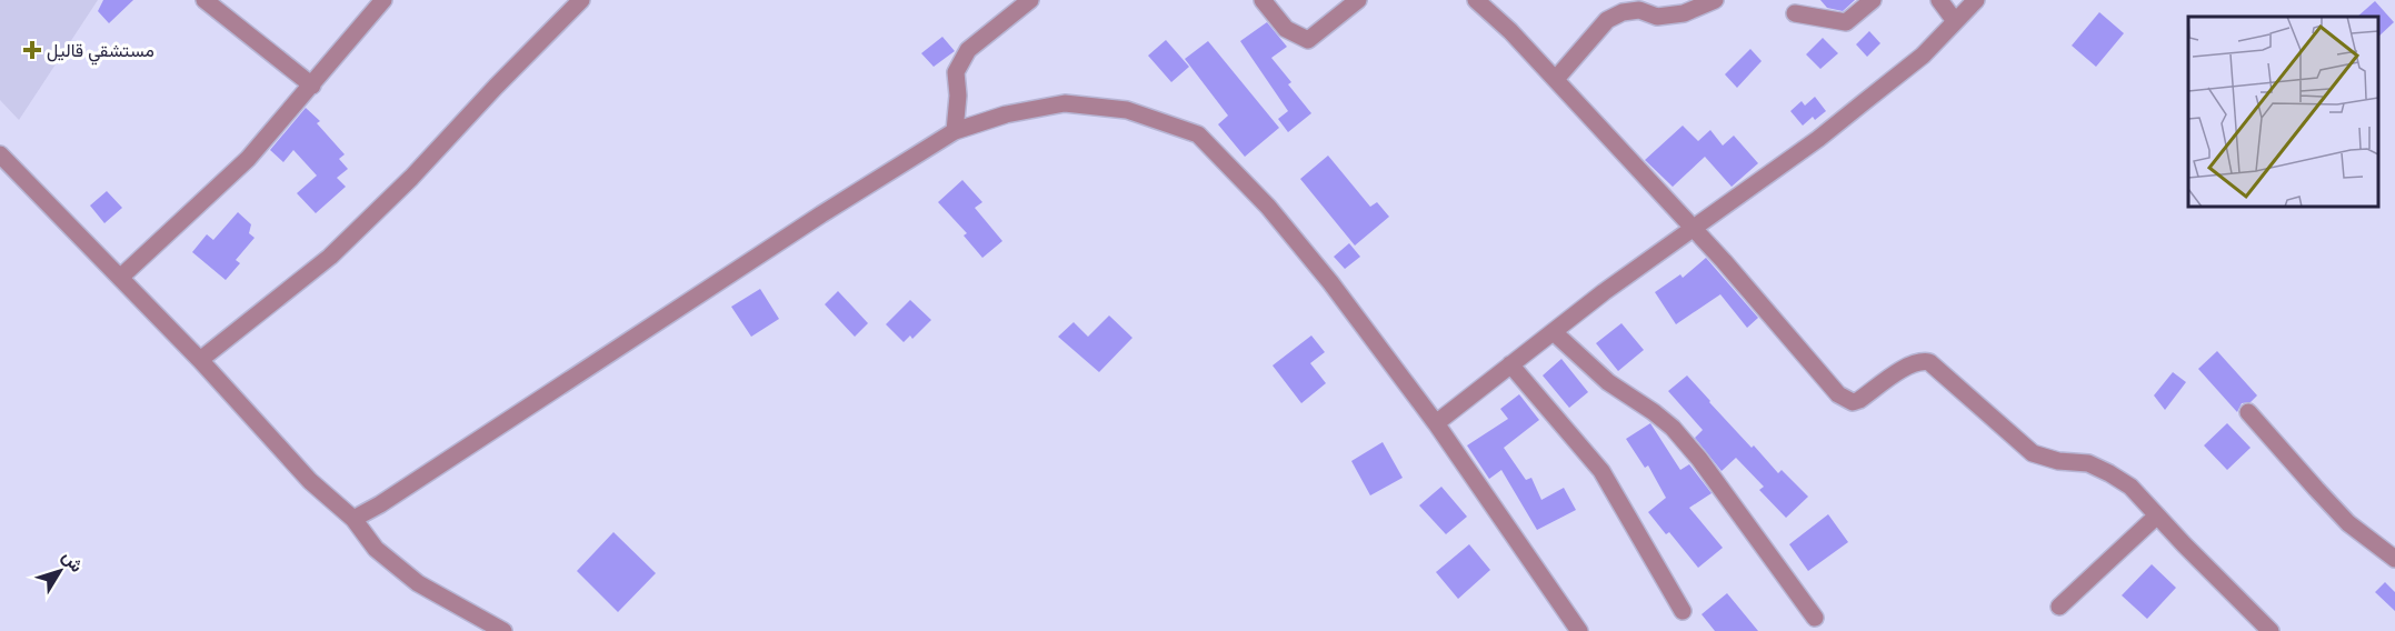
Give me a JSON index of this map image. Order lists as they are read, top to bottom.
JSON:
{
  "places": {
    "health": ["مستشقي قاليل"]
  },
  "north": "top right"
}
